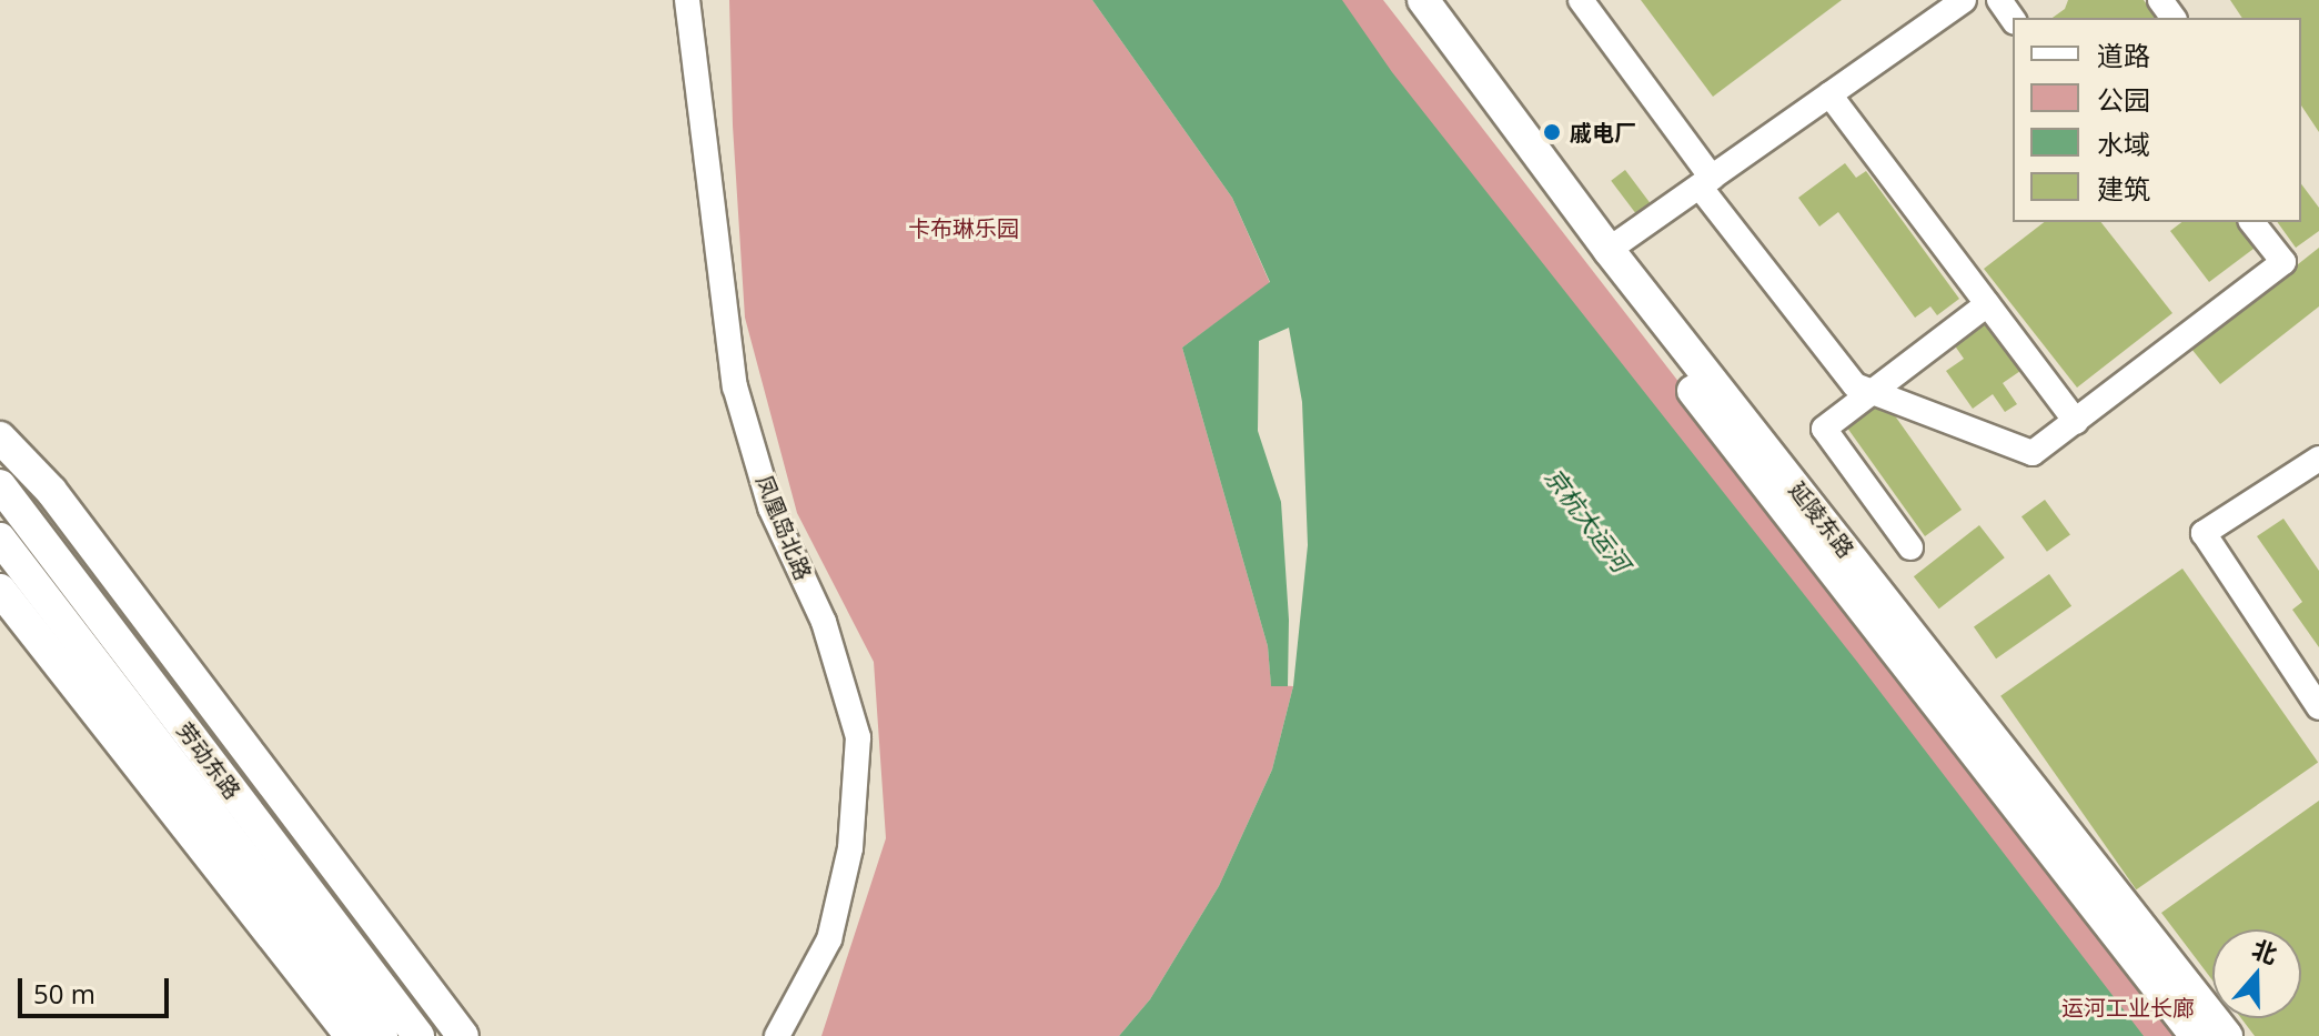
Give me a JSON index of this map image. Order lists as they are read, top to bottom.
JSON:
{
  "streets": {
    "main road": ["延陵东路", "劳动东路"],
    "street": ["凤凰岛北路"]
  },
  "water": ["京杭大运河"],
  "parks": ["卡布琳乐园", "运河工业长廊"],
  "places": ["戚电厂"],
  "legend": [
    "道路",
    "公园",
    "水域",
    "建筑"
  ],
  "scale_bar": "50 m",
  "north": "top"
}
